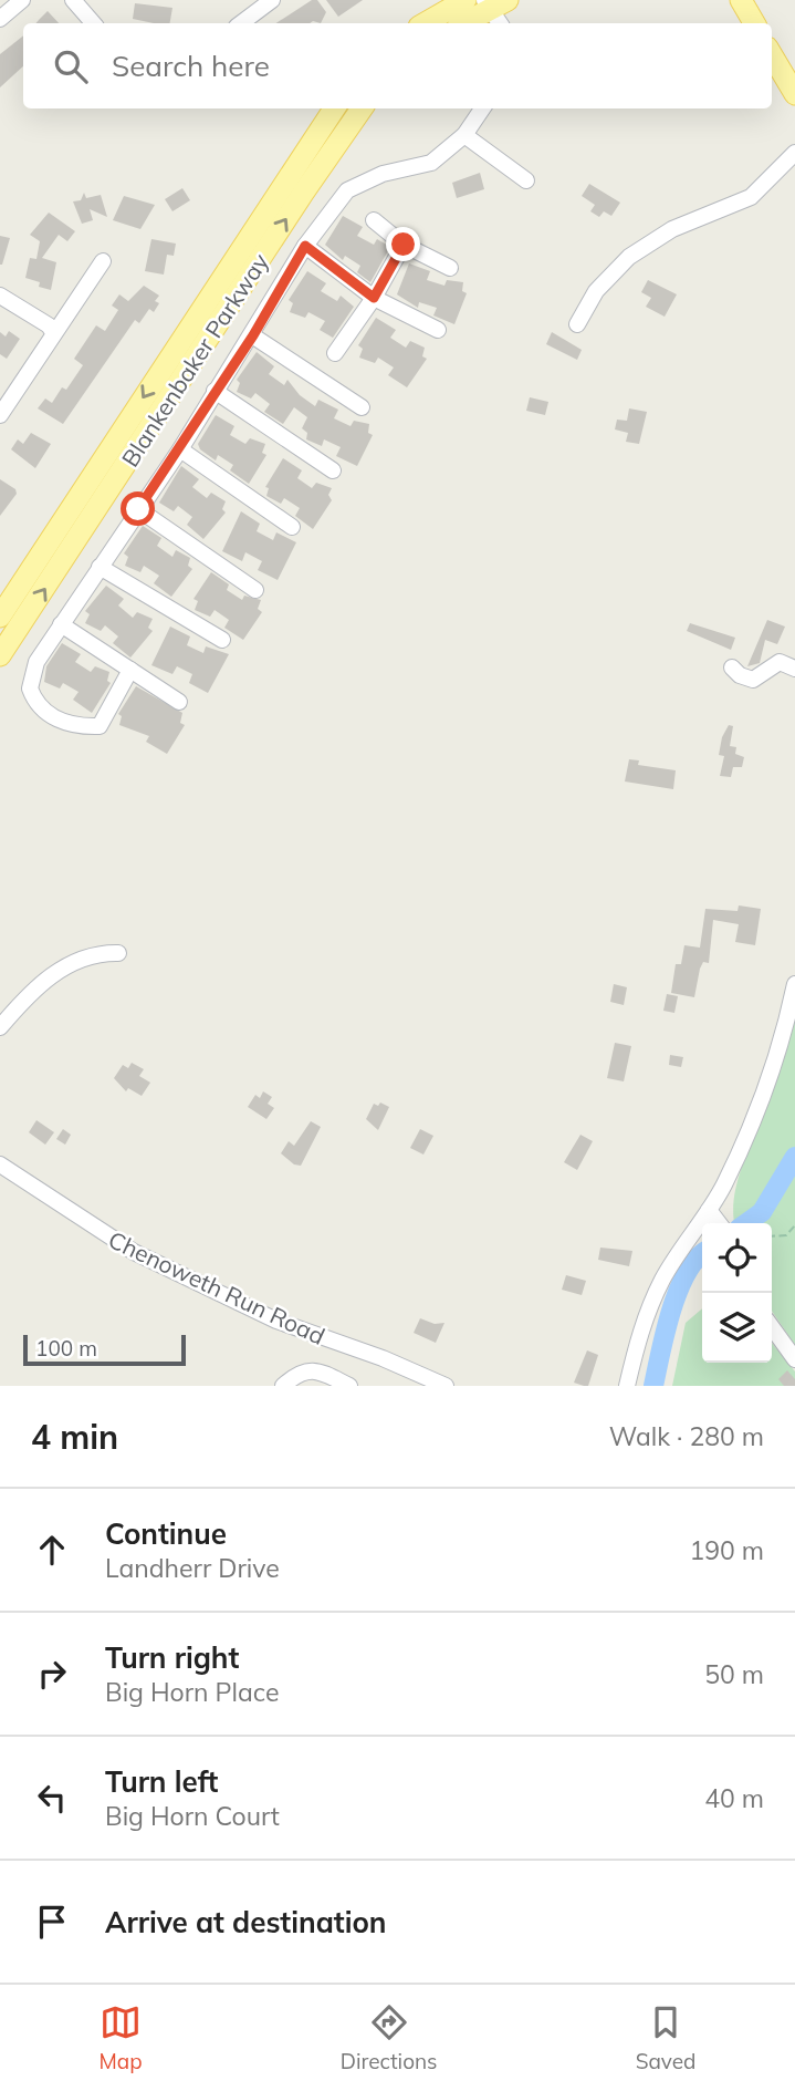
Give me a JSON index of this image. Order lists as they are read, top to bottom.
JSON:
{
  "streets": {
    "main road": ["Blankenbaker Parkway"],
    "street": ["Chenoweth Run Road"]
  },
  "scale_bar": "100 m",
  "page": {
    "search": "Search here",
    "scale": "100 m",
    "heading": ["4 min", "Walk · 280 m"],
    "list": [
      ["Continue", "Landherr Drive", "190 m"],
      ["Turn right", "Big Horn Place", "50 m"],
      ["Turn left", "Big Horn Court", "40 m"],
      "Arrive at destination"
    ],
    "nav": ["Map", "Directions", "Saved"]
  }
}
